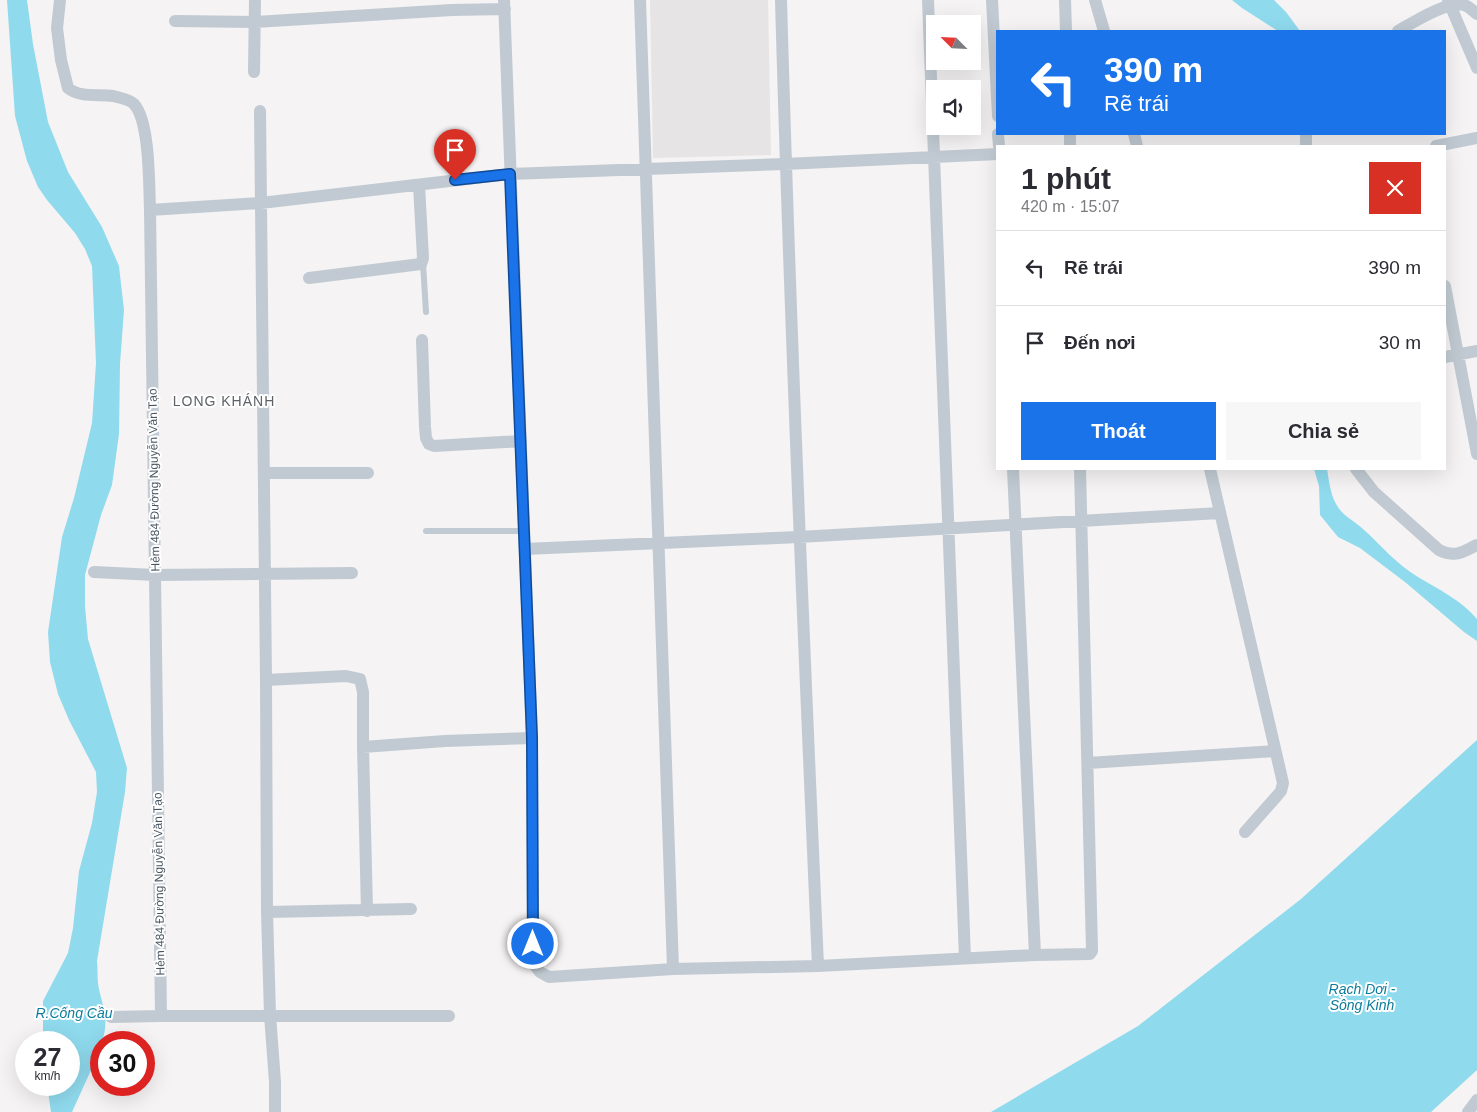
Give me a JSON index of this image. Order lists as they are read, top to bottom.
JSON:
{
  "streets": {
    "street": ["Hẻm 484 Đường Nguyễn Văn Tạo"]
  },
  "districts": ["LONG KHÁNH"],
  "water": ["Rạch Dơi - Sông Kinh", "R.Cống Cầu"],
  "north": "top left",
  "page": {
    "turn": ["390 m", "Rẽ trái"],
    "heading": ["1 phút", "420 m · 15:07"],
    "list": [
      {
        "name": "Rẽ trái",
        "value": "390 m"
      },
      {
        "name": "Đến nơi",
        "value": "30 m"
      }
    ],
    "buttons": ["Thoát", "Chia sẻ"],
    "speed": "27 km/h",
    "limit": "30"
  }
}
